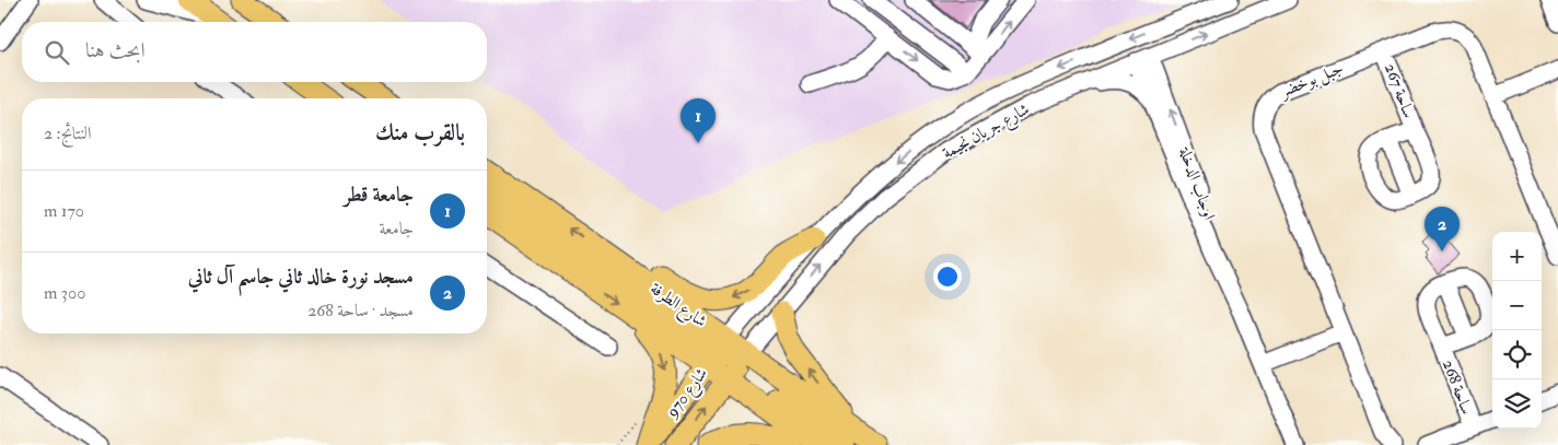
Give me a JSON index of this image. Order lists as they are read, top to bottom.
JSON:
{
  "streets": {
    "main road": ["شارع الطرفة", "شارع 970"],
    "street": [
      "جبل بوخضر",
      "ساحة 267",
      "شارع جريان نجيمة",
      "اوجاب الدخلة",
      "ساحة 268"
    ]
  },
  "crossings": [
    ["جبل بوخضر", "ساحة 267"],
    ["شارع جريان نجيمة", "اوجاب الدخلة"],
    ["شارع جريان نجيمة", "شارع الطرفة"],
    ["شارع جريان نجيمة", "شارع 970"],
    ["شارع الطرفة", "شارع 970"]
  ],
  "page": {
    "search": "ابحث هنا",
    "pins": ["1", "2"],
    "heading": ["بالقرب منك", "النتائج: 2"],
    "list": [
      {
        "mark": "1",
        "name": "جامعة قطر",
        "note": "جامعة",
        "value": "170 m"
      },
      {
        "mark": "2",
        "name": "مسجد نورة خالد ثاني جاسم آل ثاني",
        "note": "مسجد · ساحة 268",
        "value": "300 m"
      }
    ],
    "map_buttons": ["+", "−"]
  }
}
